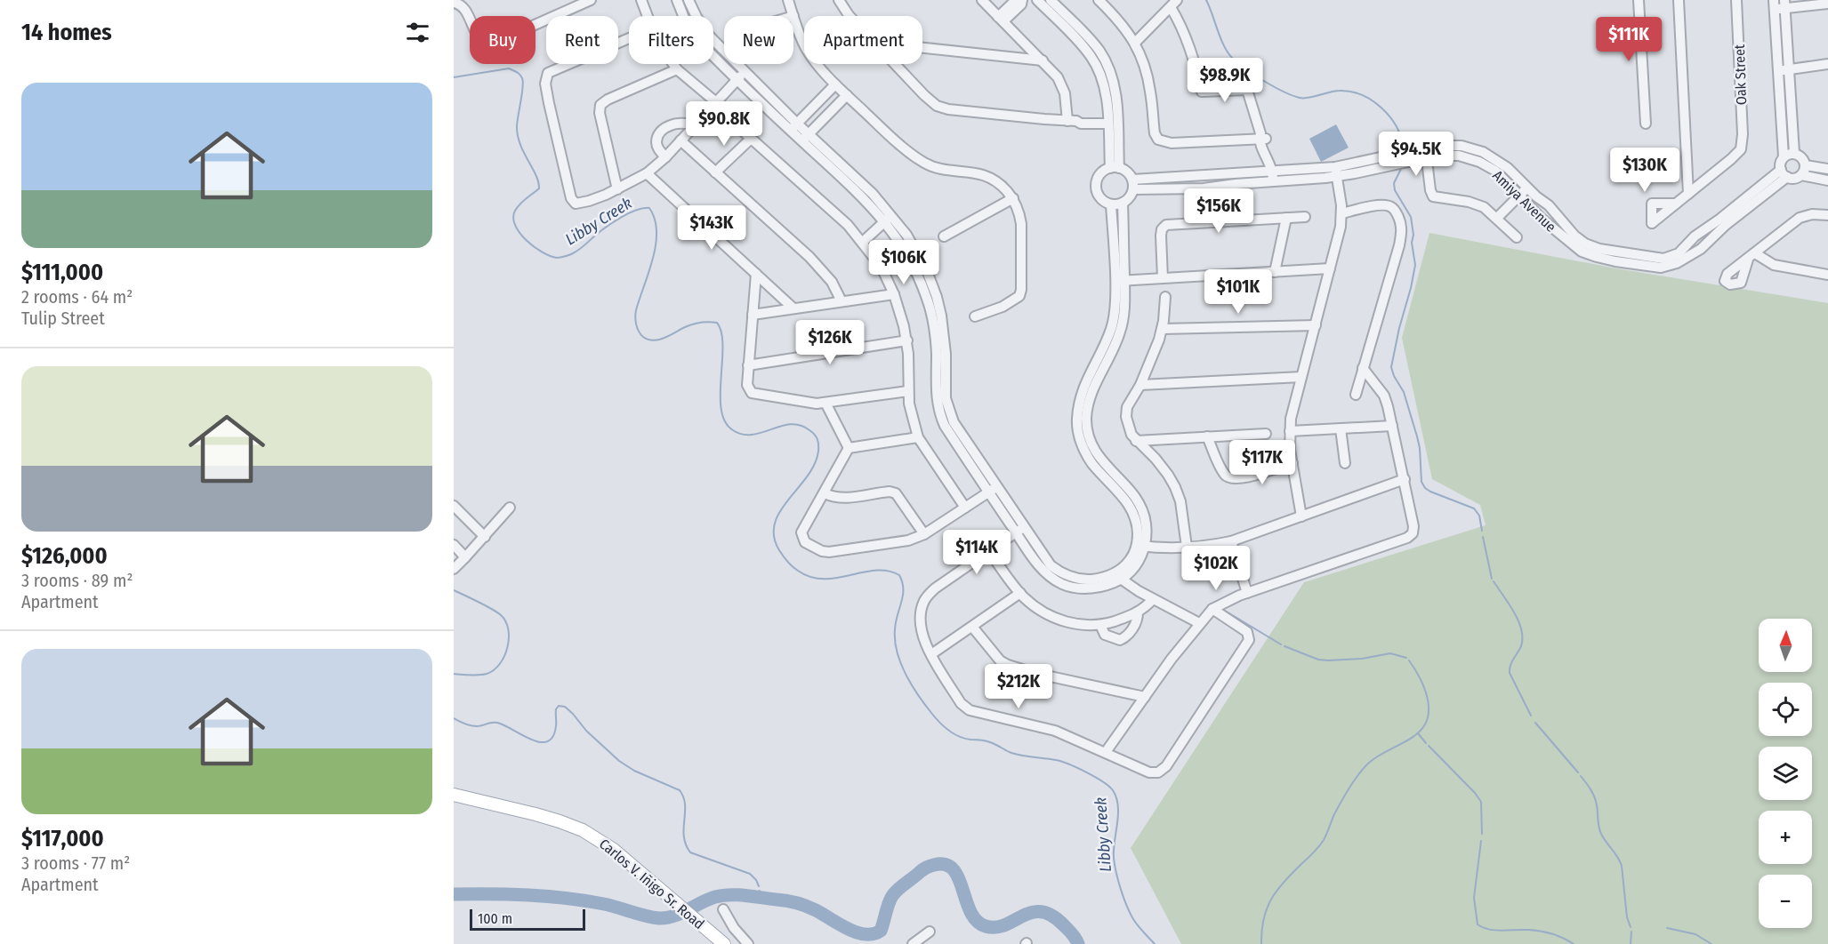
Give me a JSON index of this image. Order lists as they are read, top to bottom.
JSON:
{
  "streets": {
    "main road": ["Carlos V. Iñigo Sr. Road"],
    "street": ["Oak Street", "Amiya Avenue"]
  },
  "water": ["Libby Creek"],
  "scale_bar": "100 m",
  "north": "top",
  "page": {
    "heading": "14 homes",
    "chip": [
      "Buy",
      "Rent",
      "Filters",
      "New",
      "Apartment"
    ],
    "price": [
      "$111K",
      "$98.9K",
      "$90.8K",
      "$94.5K",
      "$130K",
      "$156K",
      "$143K",
      "$106K",
      "$101K",
      "$126K",
      "$117K",
      "$114K",
      "$102K",
      "$212K"
    ],
    "list": [
      {
        "name": "$111,000",
        "note": "2 rooms · 64 m² · Tulip Street"
      },
      {
        "name": "$126,000",
        "note": "3 rooms · 89 m² · Apartment"
      },
      {
        "name": "$117,000",
        "note": "3 rooms · 77 m² · Apartment"
      }
    ],
    "map_buttons": ["+", "−"],
    "scale": "100 m"
  }
}
